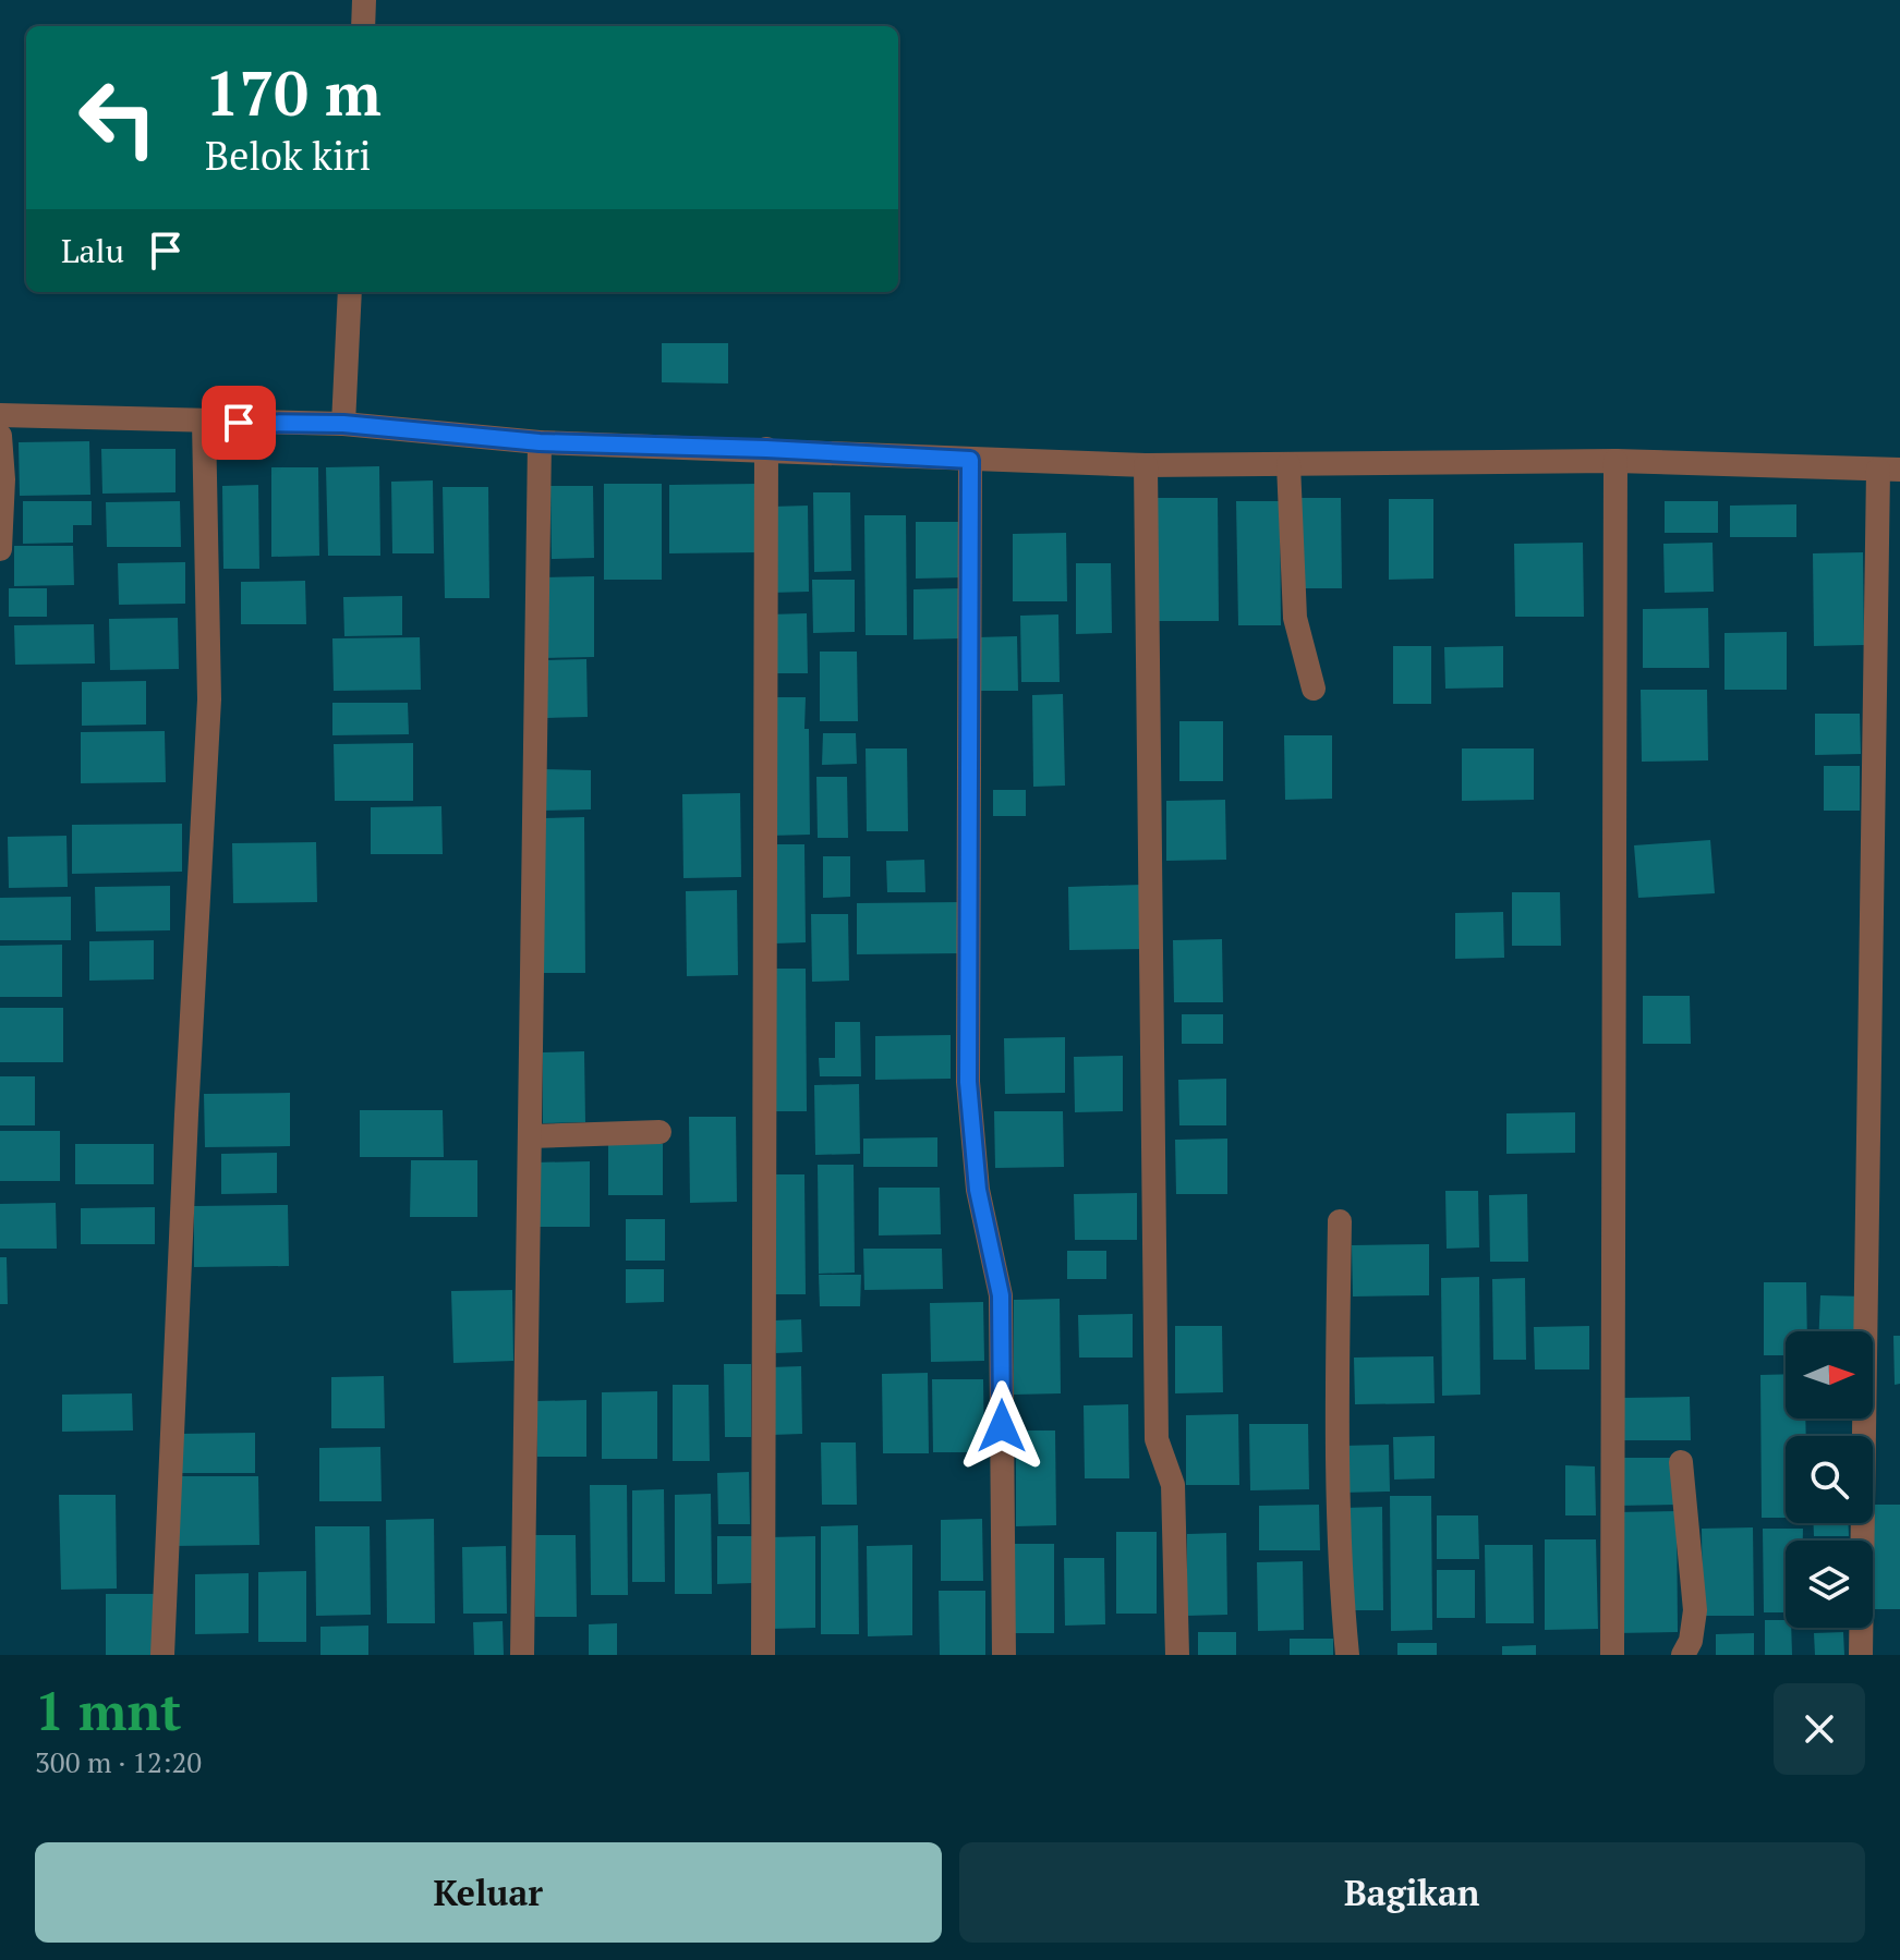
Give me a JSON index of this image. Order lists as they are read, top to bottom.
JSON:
{
  "north": "right",
  "page": {
    "turn": ["170 m", "Belok kiri"],
    "then": "Lalu",
    "heading": ["1 mnt", "300 m · 12:20"],
    "buttons": ["Keluar", "Bagikan"]
  }
}
